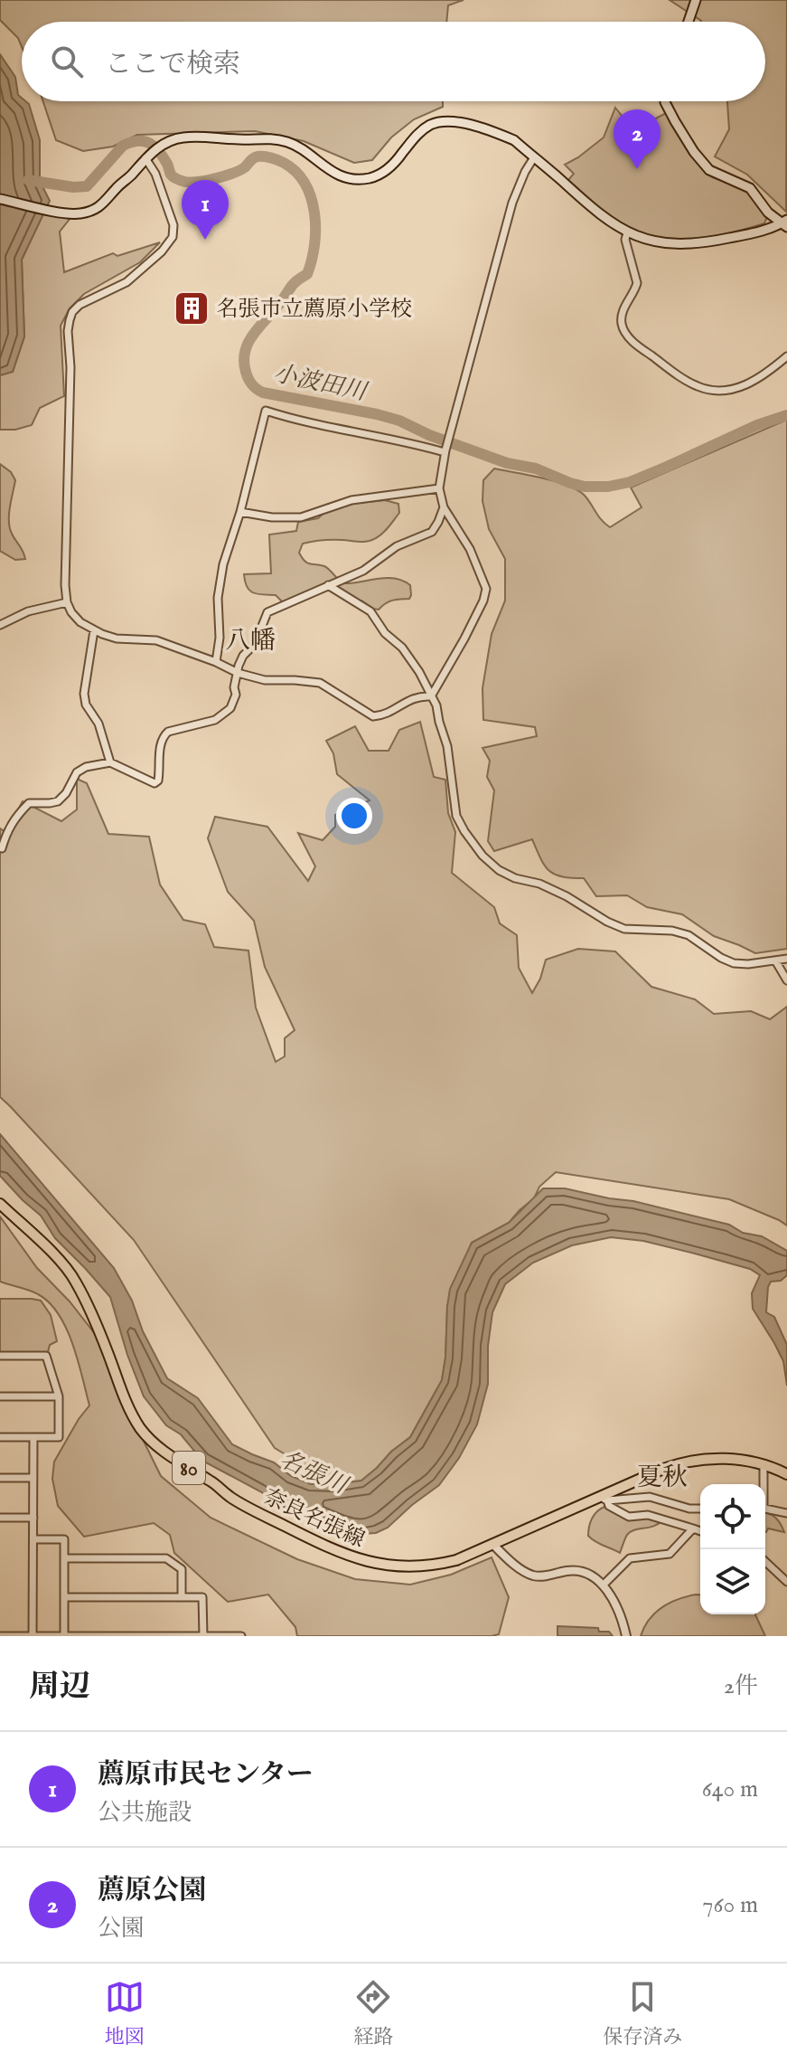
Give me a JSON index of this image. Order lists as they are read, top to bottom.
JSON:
{
  "streets": {
    "main road": ["80", "奈良名張線"]
  },
  "districts": ["八幡", "夏秋"],
  "water": ["小波田川", "名張川"],
  "places": {
    "building": ["名張市立薦原小学校"]
  },
  "page": {
    "search": "ここで検索",
    "pins": ["2", "1"],
    "heading": ["周辺", "2件"],
    "list": [
      {
        "mark": "1",
        "name": "薦原市民センター",
        "note": "公共施設",
        "value": "640 m"
      },
      {
        "mark": "2",
        "name": "薦原公園",
        "note": "公園",
        "value": "760 m"
      }
    ],
    "nav": ["地図", "経路", "保存済み"]
  }
}
